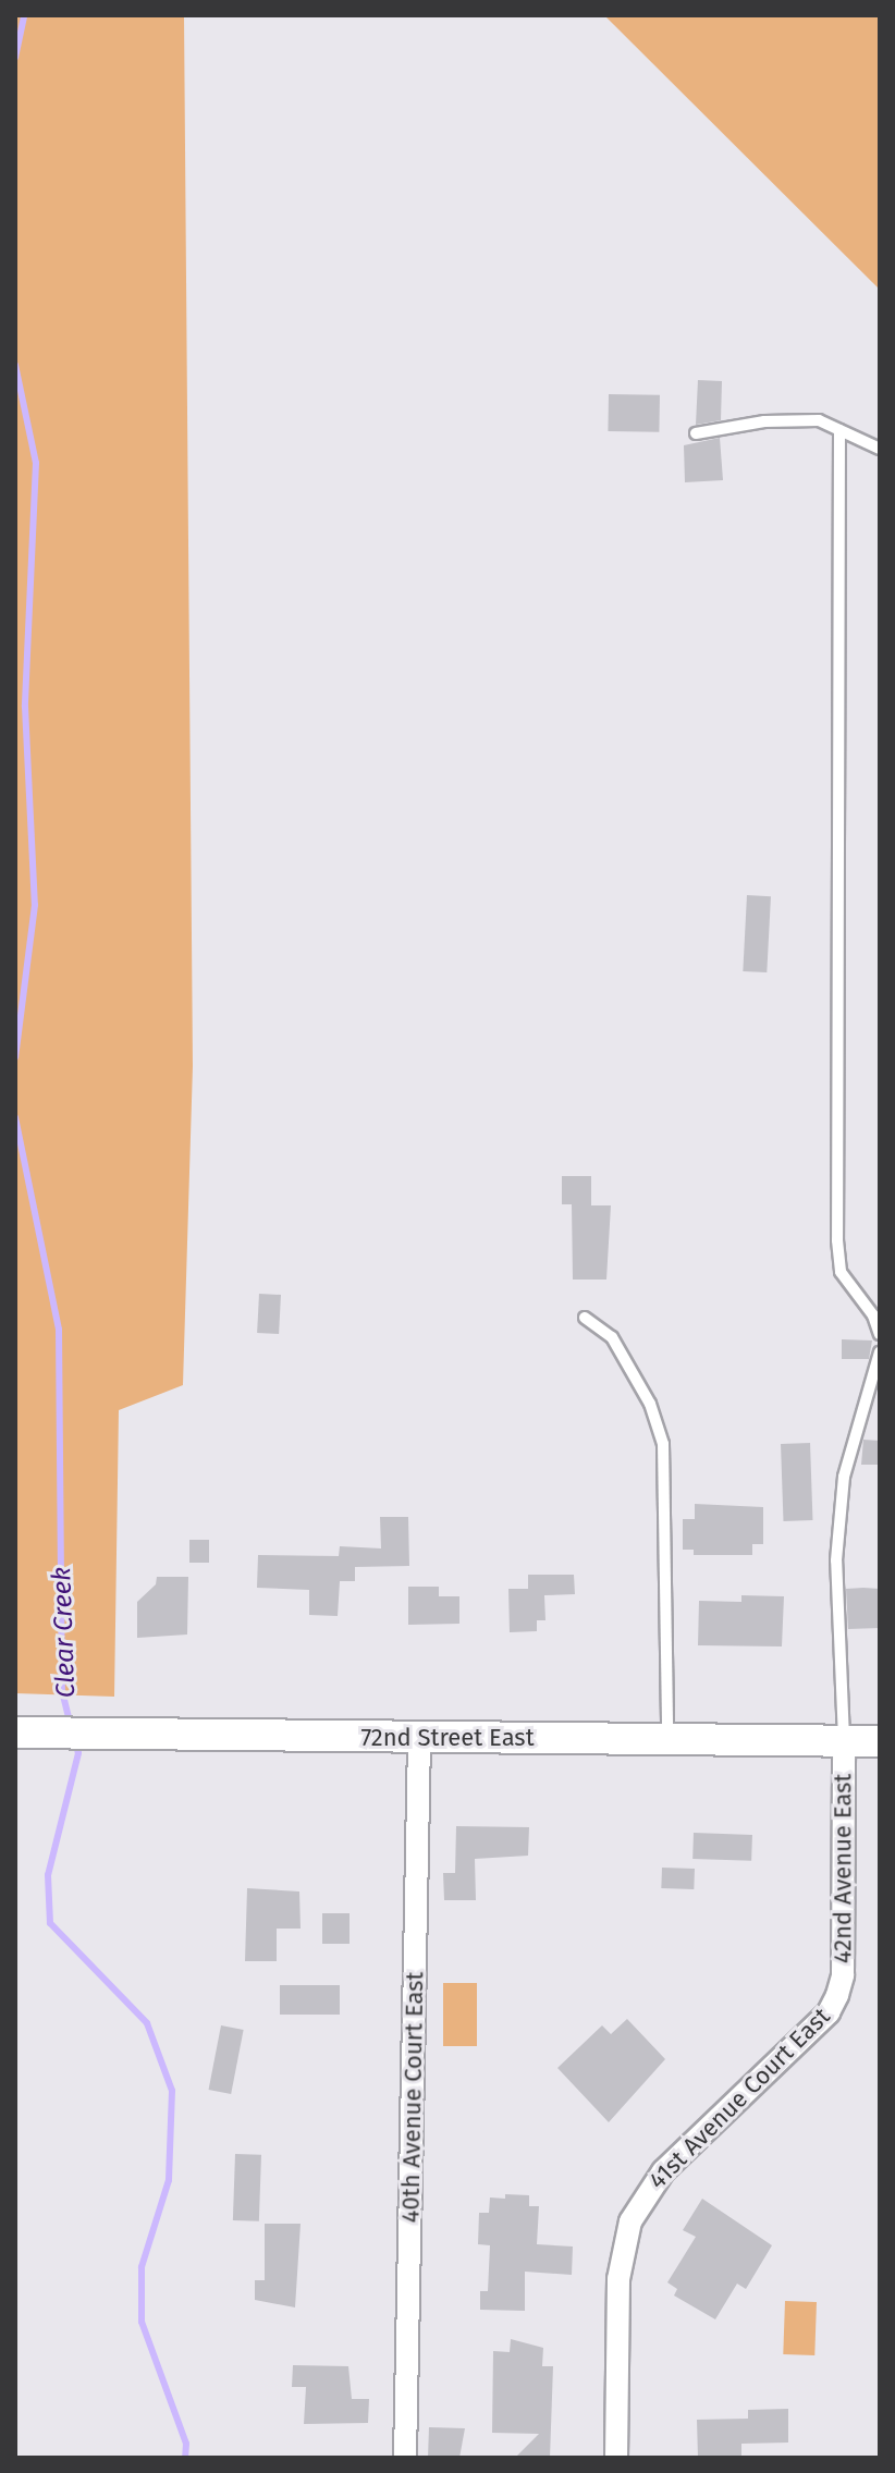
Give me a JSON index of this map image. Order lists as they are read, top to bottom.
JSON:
{
  "streets": {
    "main road": ["72nd Street East"],
    "street": ["42nd Avenue East", "40th Avenue Court East", "41st Avenue Court East"]
  },
  "crossings": [
    ["72nd Street East", "42nd Avenue East"],
    ["72nd Street East", "40th Avenue Court East"],
    ["42nd Avenue East", "41st Avenue Court East"]
  ],
  "water": ["Clear Creek"]
}
